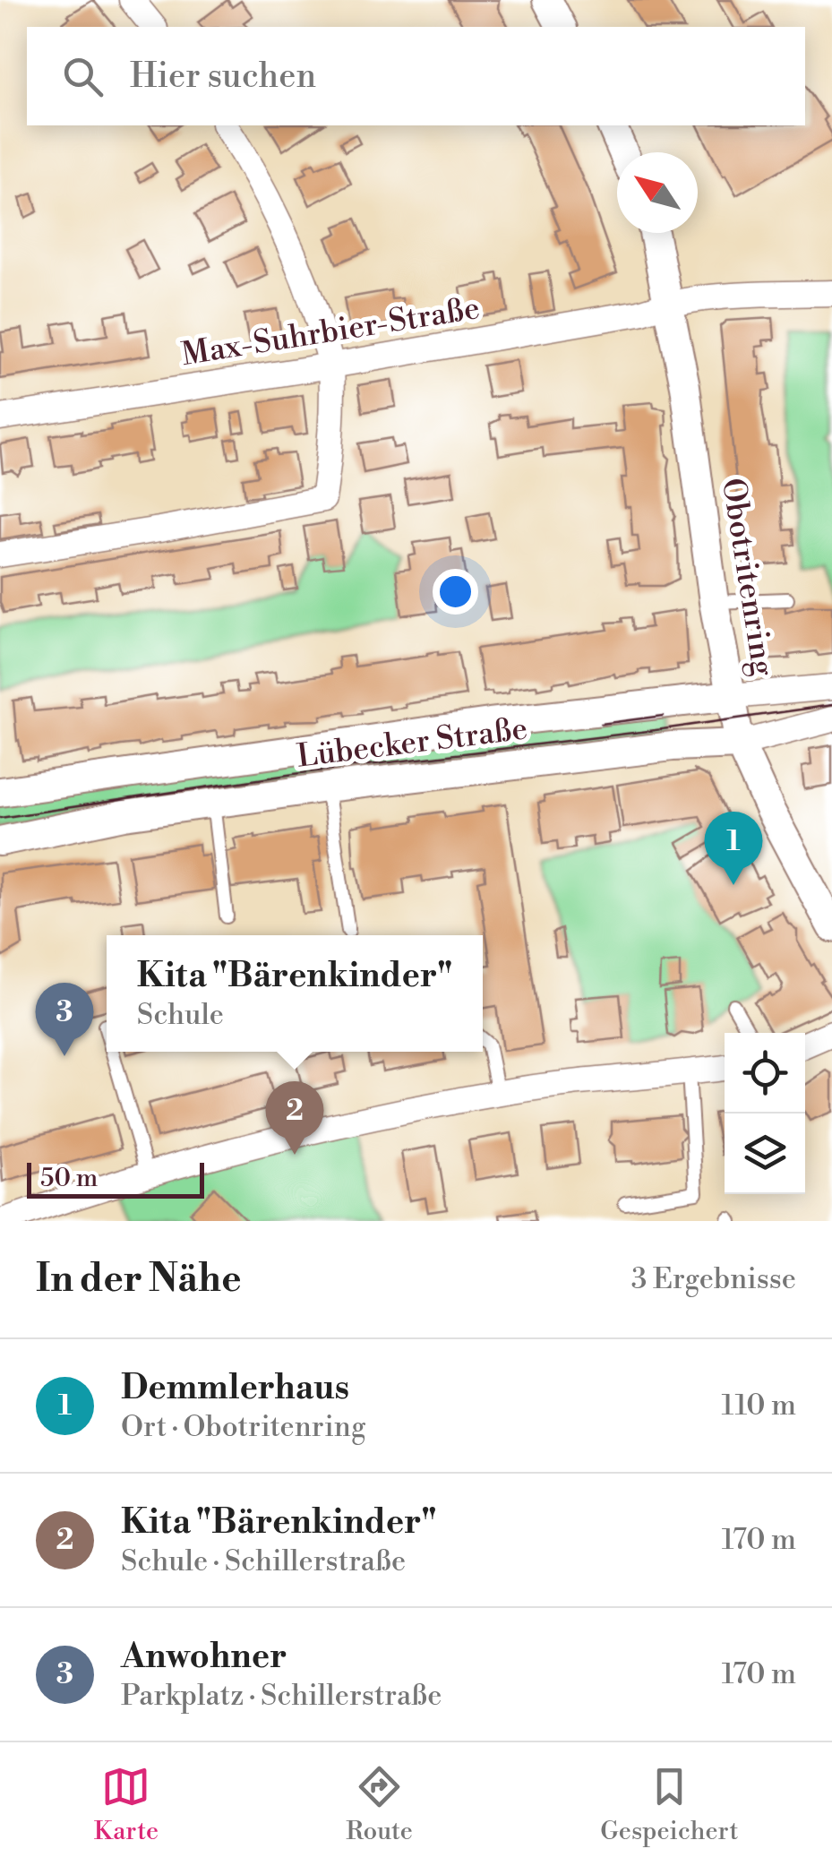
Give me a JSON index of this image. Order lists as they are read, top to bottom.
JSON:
{
  "streets": {
    "street": ["Max-Suhrbier-Straße", "Obotritenring", "Lübecker Straße"]
  },
  "crossings": [
    ["Max-Suhrbier-Straße", "Obotritenring"],
    ["Obotritenring", "Lübecker Straße"]
  ],
  "scale_bar": "50 m",
  "north": "top left",
  "page": {
    "search": "Hier suchen",
    "pins": ["1", "3", "2"],
    "popup": ["Kita \"Bärenkinder\"", "Schule"],
    "scale": "50 m",
    "heading": ["In der Nähe", "3 Ergebnisse"],
    "list": [
      {
        "mark": "1",
        "name": "Demmlerhaus",
        "note": "Ort · Obotritenring",
        "value": "110 m"
      },
      {
        "mark": "2",
        "name": "Kita \"Bärenkinder\"",
        "note": "Schule · Schillerstraße",
        "value": "170 m"
      },
      {
        "mark": "3",
        "name": "Anwohner",
        "note": "Parkplatz · Schillerstraße",
        "value": "170 m"
      }
    ],
    "nav": ["Karte", "Route", "Gespeichert"]
  }
}
